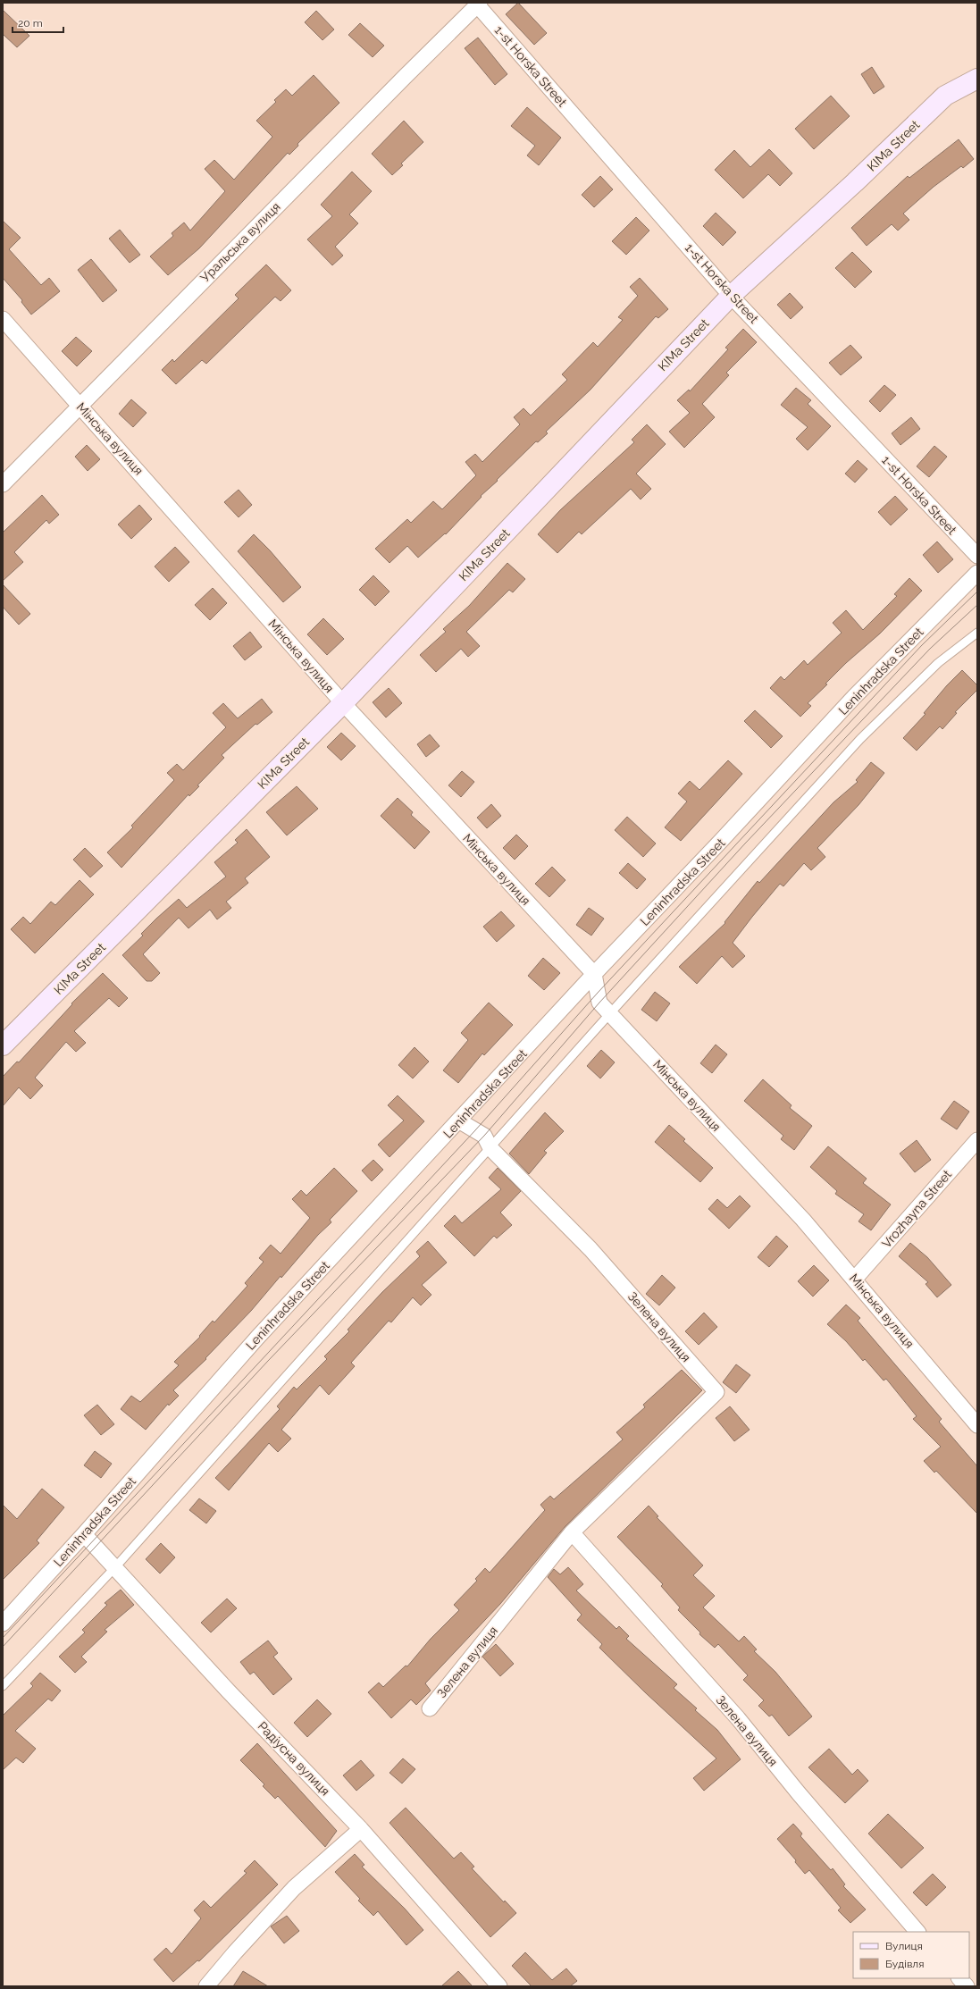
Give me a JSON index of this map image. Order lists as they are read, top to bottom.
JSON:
{
  "streets": {
    "street": [
      "1-st Horska Street",
      "KIMa Street",
      "Уральська вулиця",
      "Мінська вулиця",
      "Leninhradska Street",
      "Vrozhayna Street",
      "Зелена вулиця",
      "Радіусна вулиця"
    ]
  },
  "crossings": [
    ["1-st Horska Street", "KIMa Street"],
    ["1-st Horska Street", "Уральська вулиця"],
    ["KIMa Street", "Мінська вулиця"],
    ["Уральська вулиця", "Мінська вулиця"],
    ["Мінська вулиця", "Leninhradska Street"],
    ["Мінська вулиця", "Vrozhayna Street"],
    ["Leninhradska Street", "Зелена вулиця"],
    ["Leninhradska Street", "Радіусна вулиця"]
  ],
  "legend": ["Вулиця", "Будівля"],
  "scale_bar": "20 m"
}
